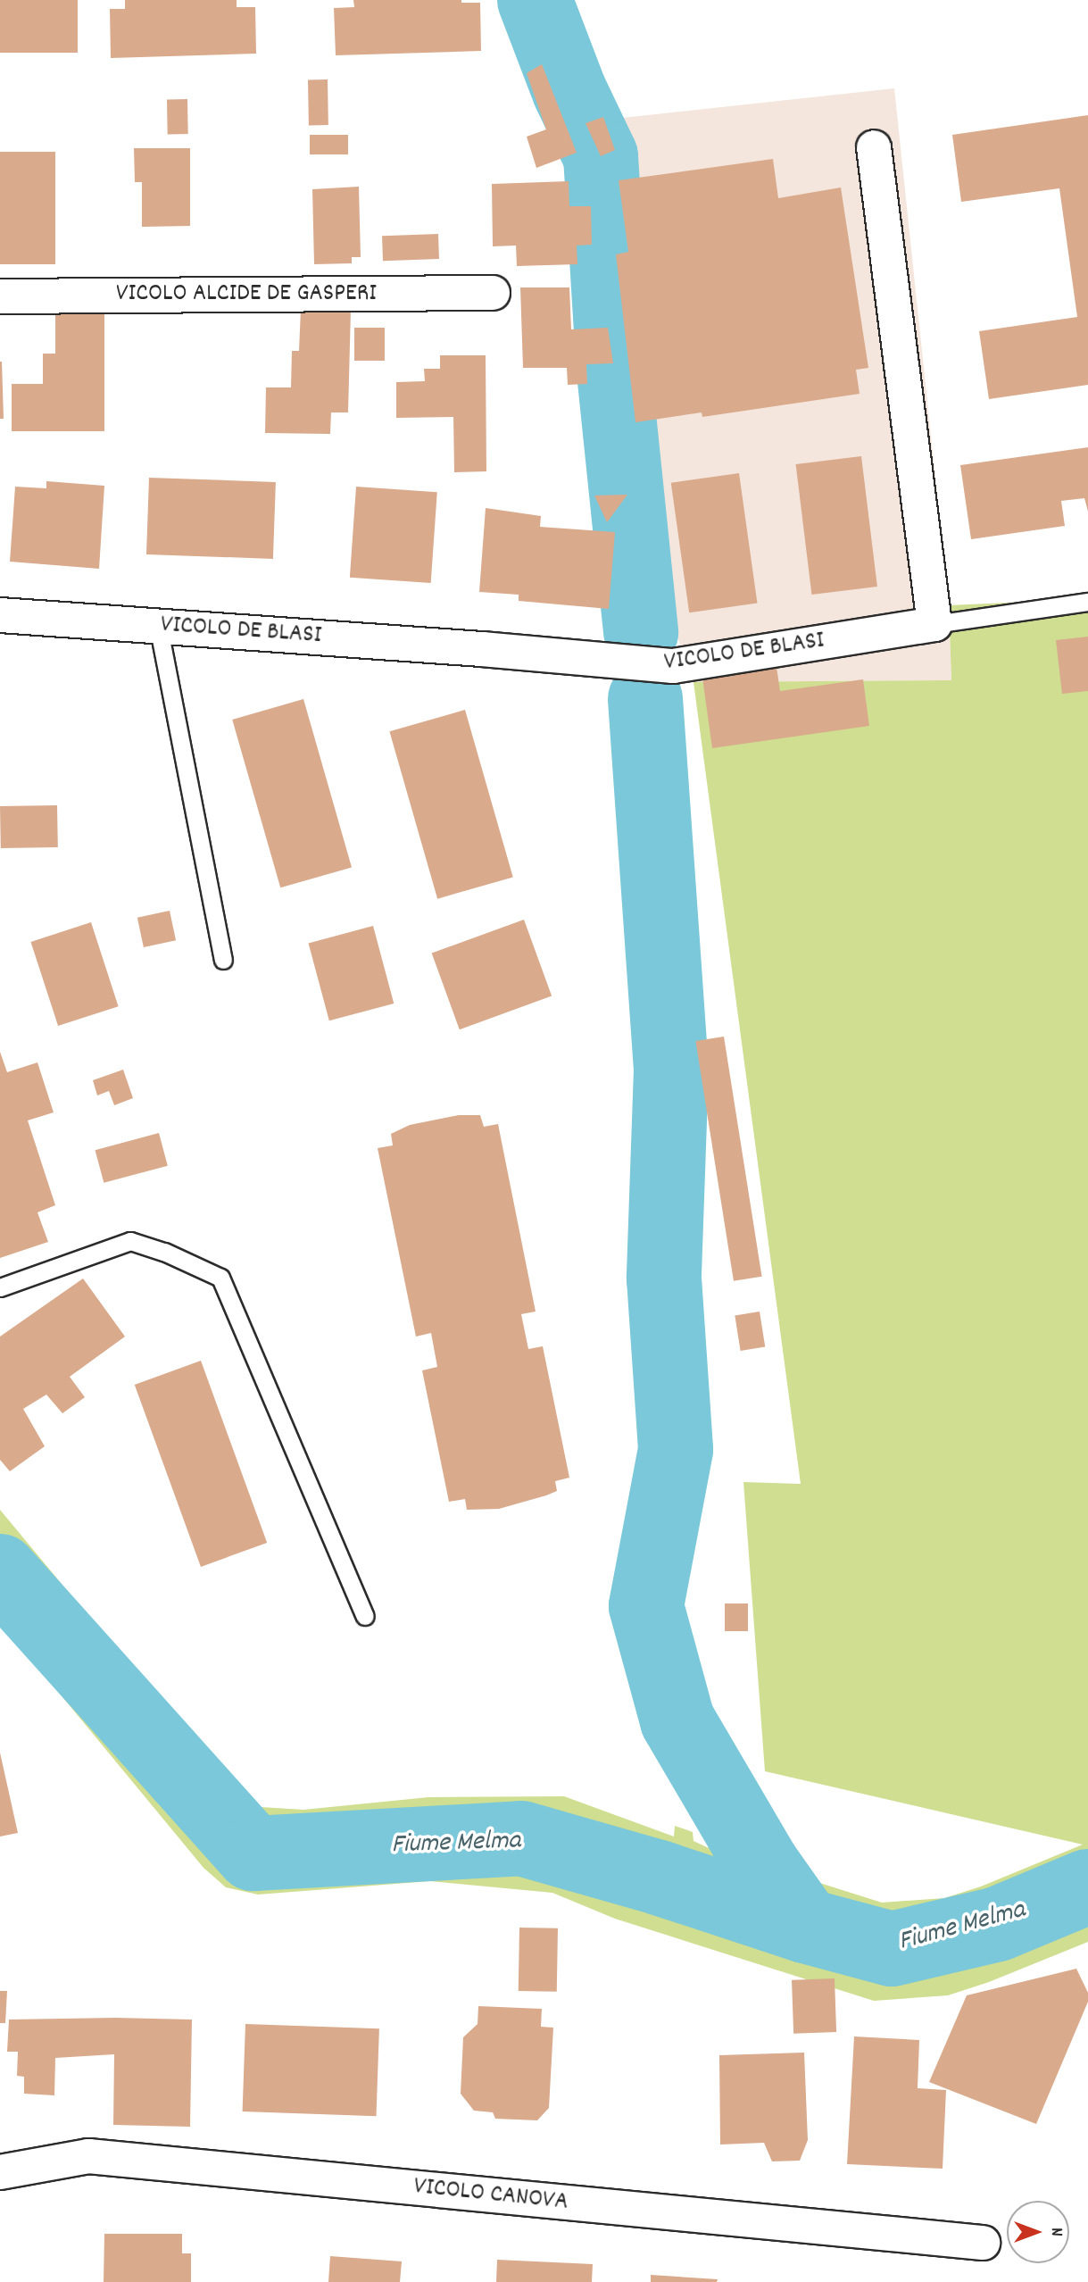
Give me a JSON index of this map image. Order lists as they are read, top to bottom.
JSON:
{
  "streets": {
    "street": ["VICOLO ALCIDE DE GASPERI", "VICOLO DE BLASI", "VICOLO CANOVA"]
  },
  "water": ["Fiume Melma"],
  "north": "right"
}
